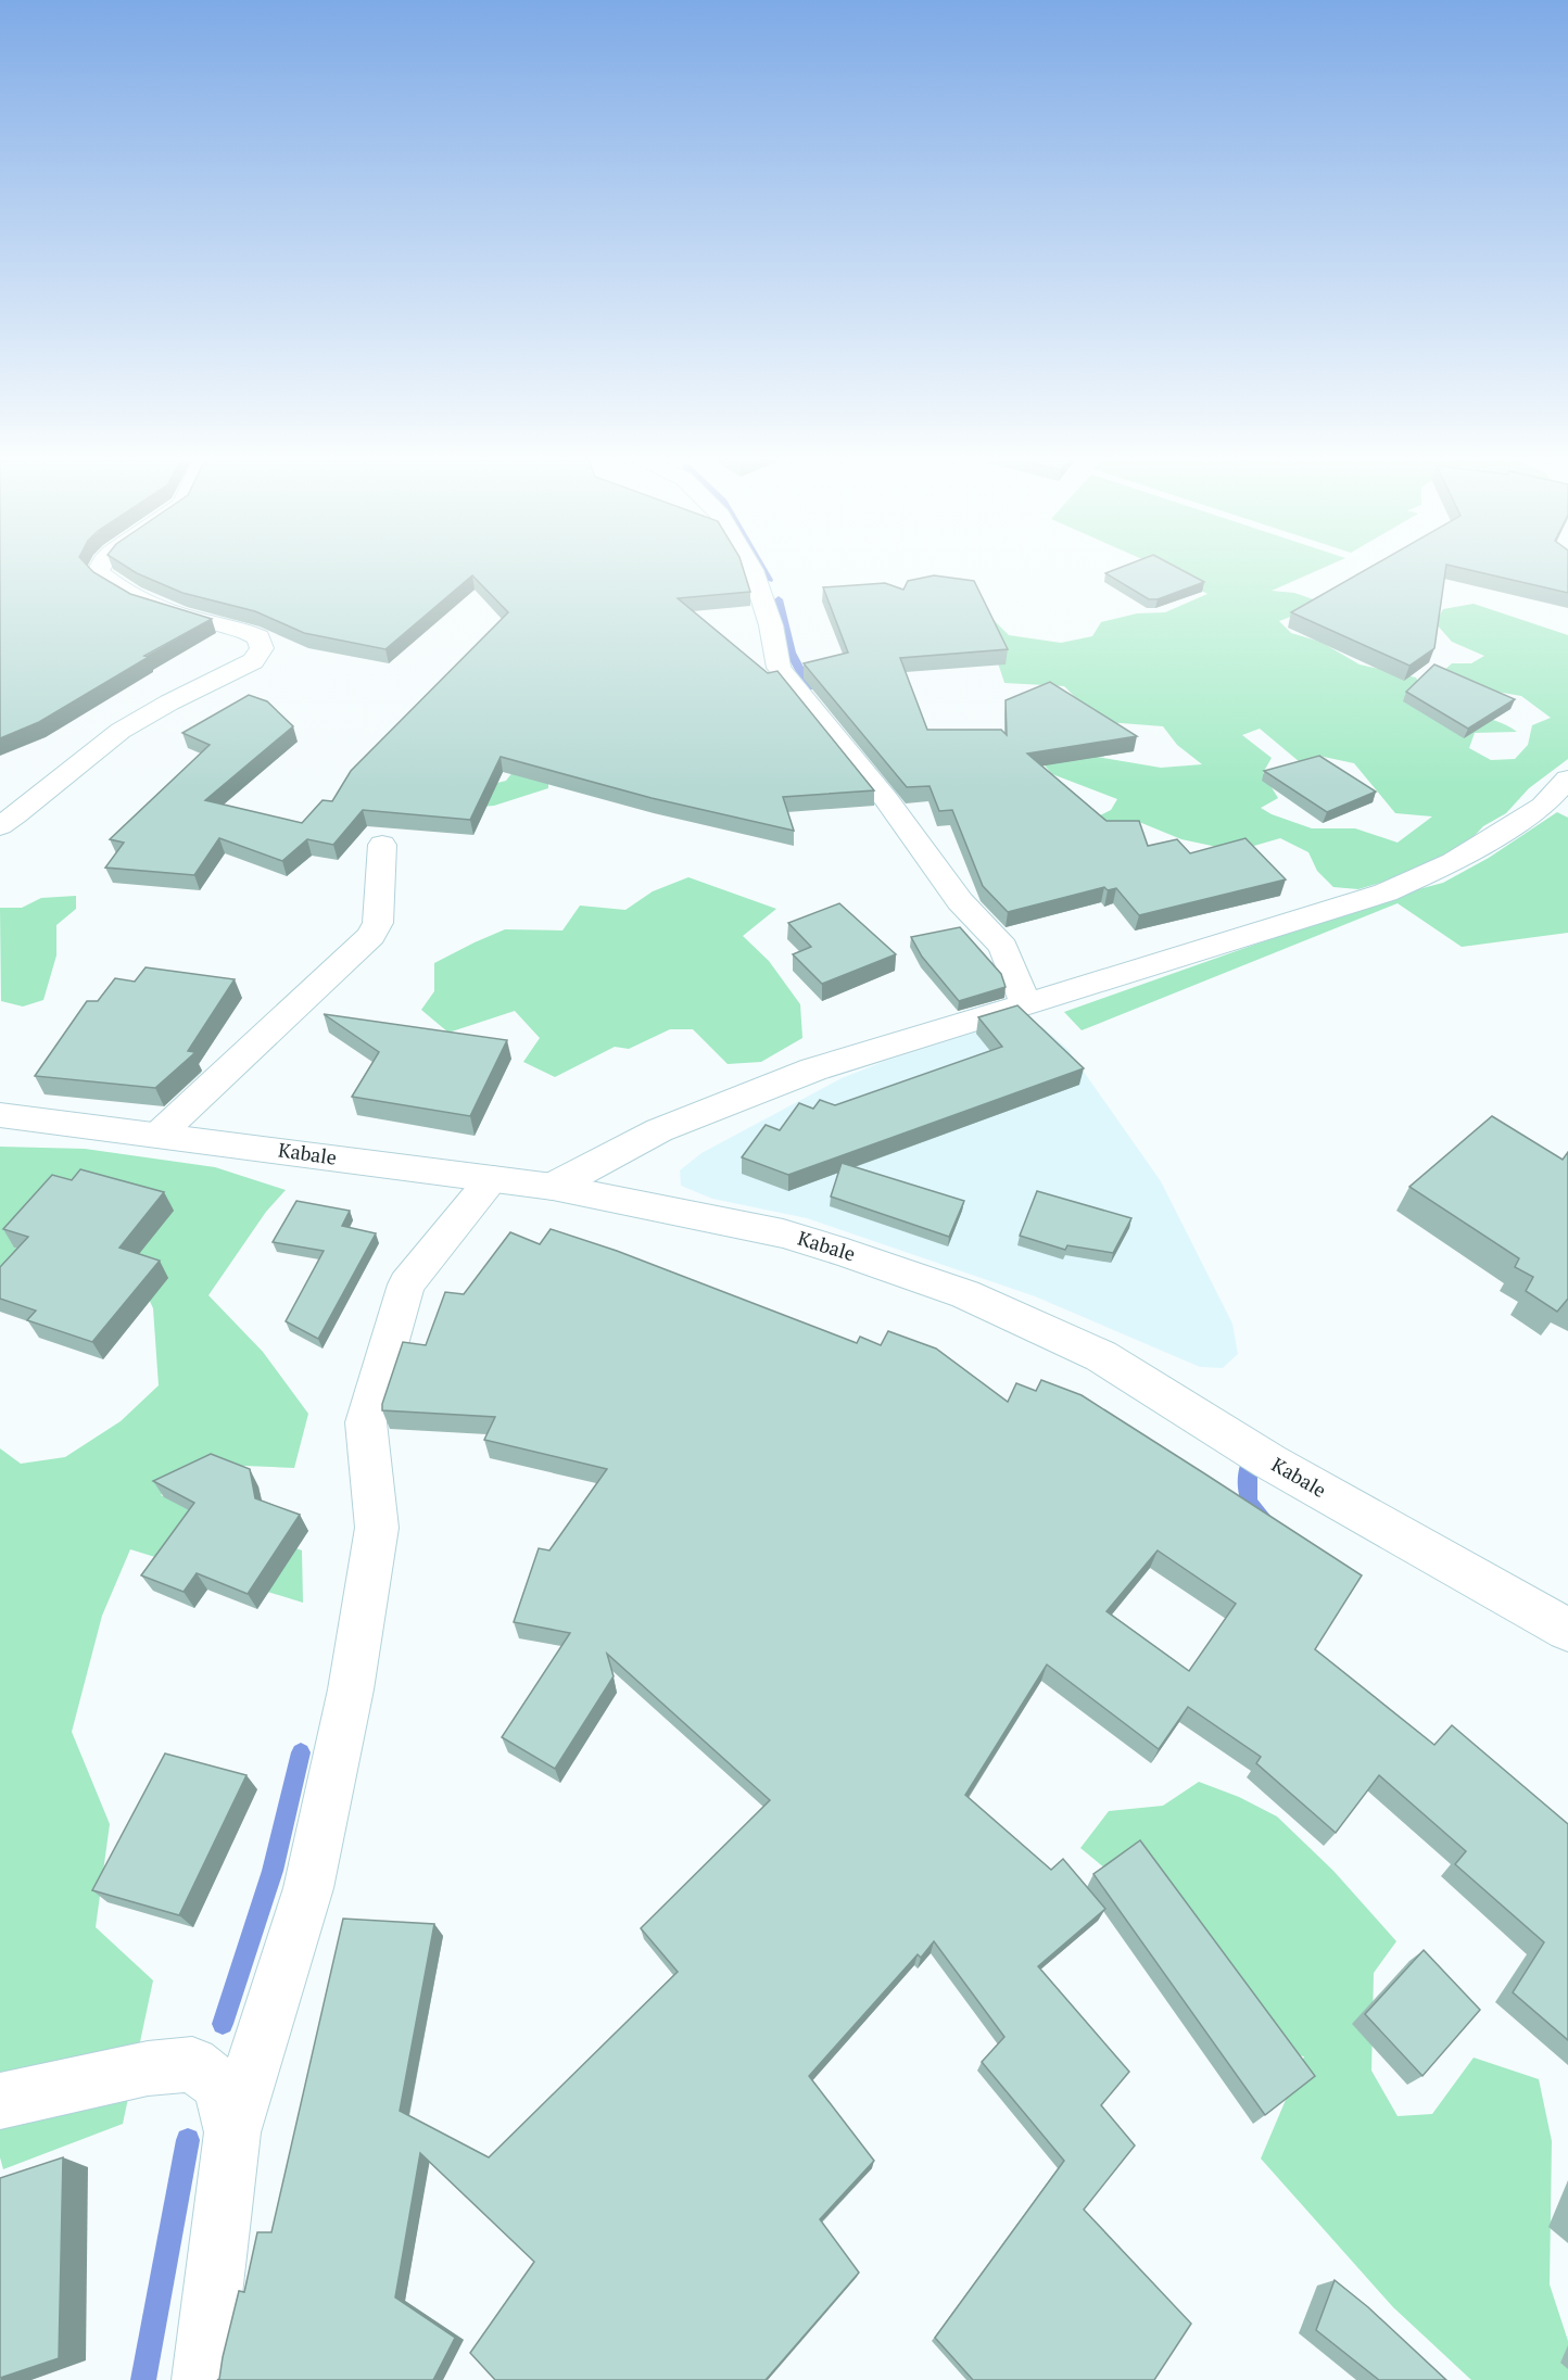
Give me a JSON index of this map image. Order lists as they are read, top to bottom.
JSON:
{
  "streets": {
    "street": ["Kabale"]
  }
}
